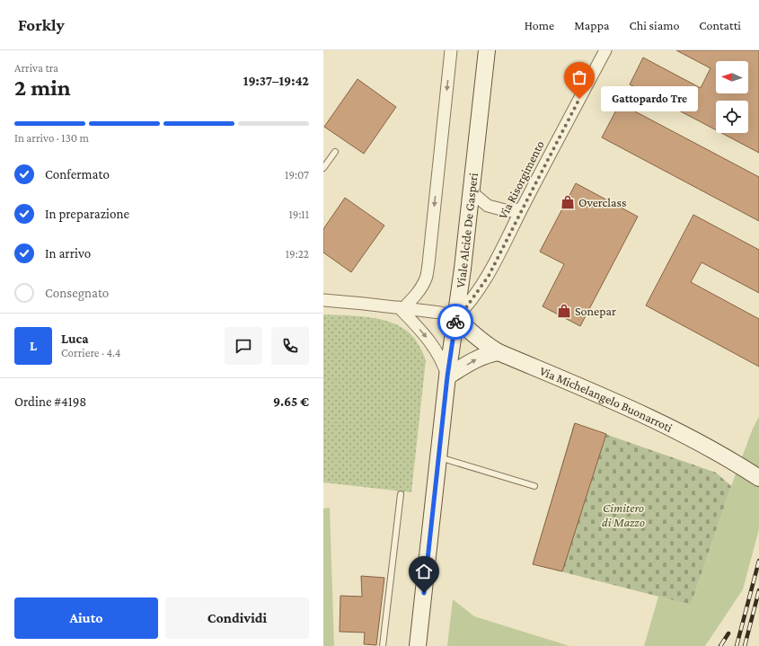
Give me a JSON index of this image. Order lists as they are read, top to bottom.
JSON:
{
  "streets": {
    "street": ["Via Risorgimento", "Viale Alcide De Gasperi", "Via Michelangelo Buonarroti"]
  },
  "crossings": [
    ["Via Risorgimento", "Viale Alcide De Gasperi"],
    ["Via Risorgimento", "Via Michelangelo Buonarroti"],
    ["Viale Alcide De Gasperi", "Via Michelangelo Buonarroti"]
  ],
  "parks": ["Cimitero di Mazzo"],
  "places": {
    "other": ["Gattopardo Tre"],
    "shop": ["Overclass", "Sonepar"]
  },
  "north": "left",
  "page": {
    "header": "Forkly",
    "nav": [
      "Home",
      "Mappa",
      "Chi siamo",
      "Contatti"
    ],
    "heading": ["2 min", "Arriva tra", "19:37–19:42"],
    "panel": [
      "Luca",
      "Corriere · 4.4",
      "Ordine #4198",
      "9.65 €"
    ],
    "bubble": "Gattopardo Tre",
    "bar": "In arrivo · 130 m",
    "list": [
      ["Confermato", "19:07"],
      ["In preparazione", "19:11"],
      ["In arrivo", "19:22"],
      "Consegnato"
    ],
    "round": "L",
    "buttons": ["Aiuto", "Condividi"]
  }
}
